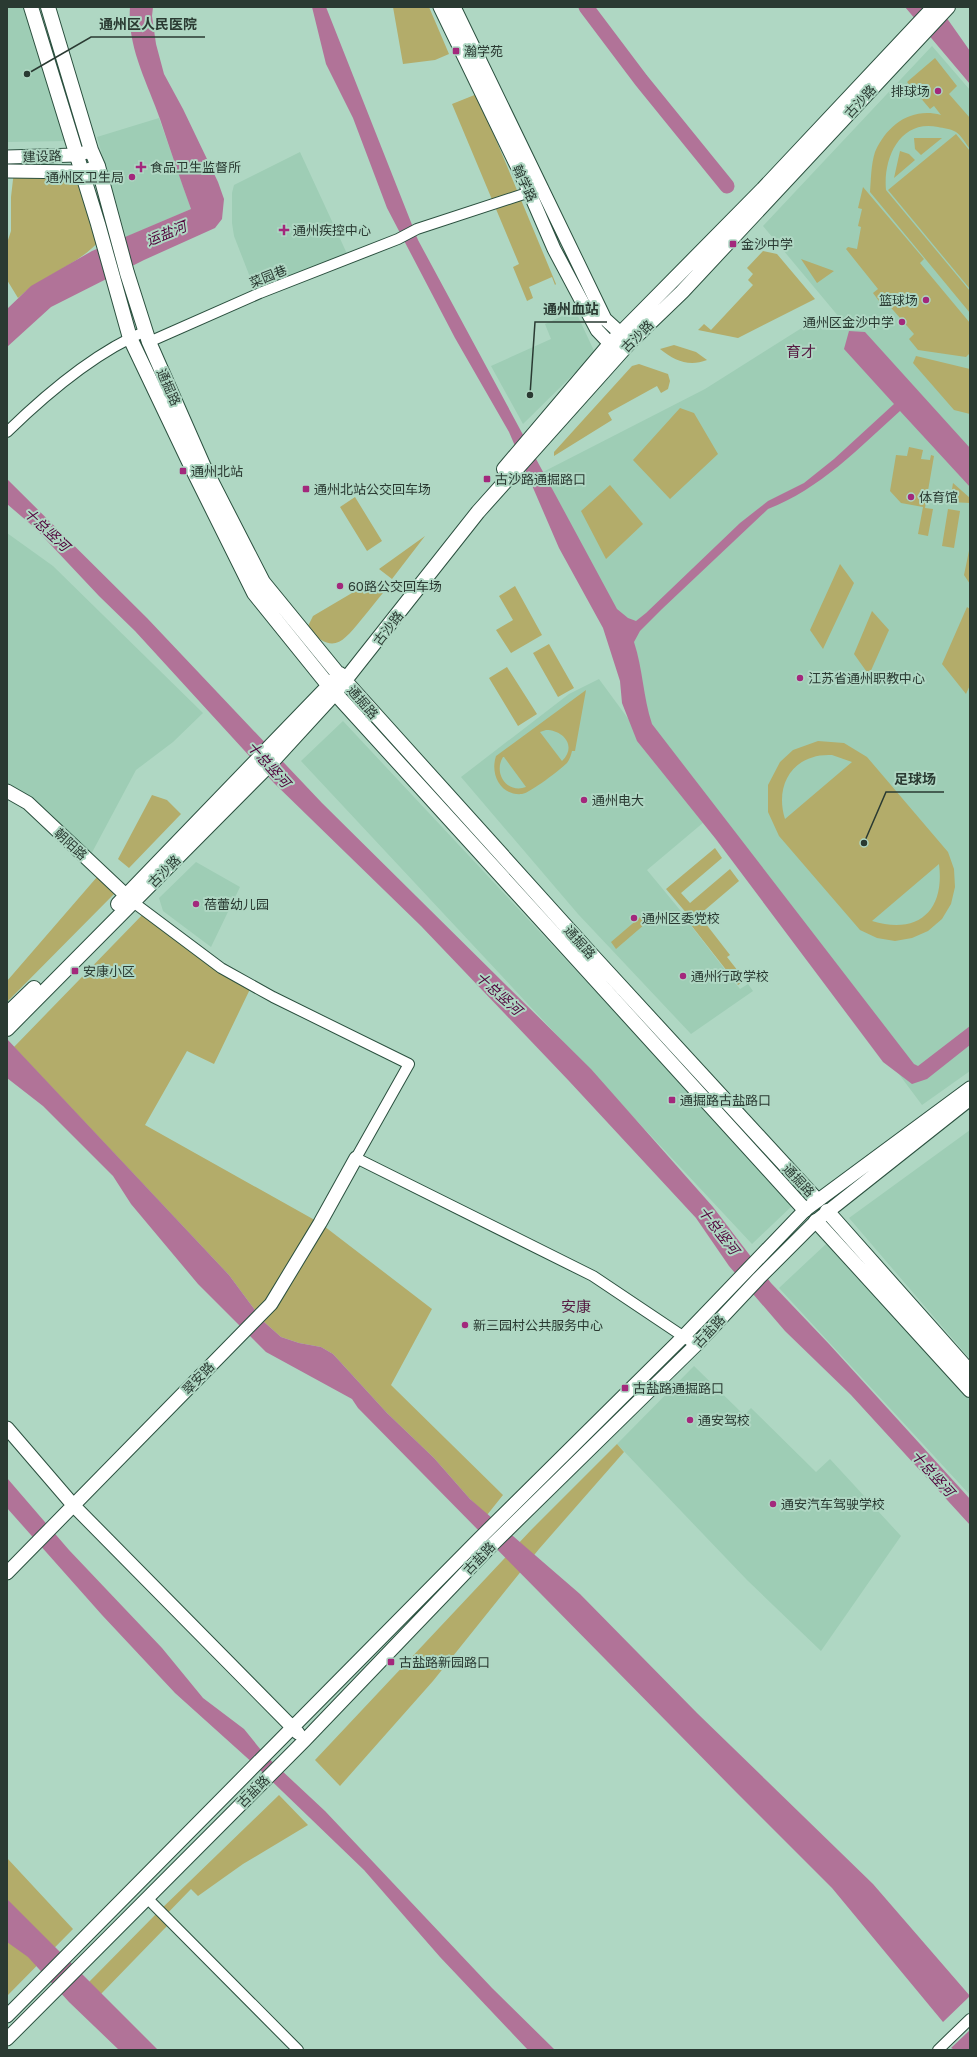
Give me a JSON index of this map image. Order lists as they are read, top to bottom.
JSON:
{
  "streets": {
    "main road": ["古沙路", "通掘路"],
    "street": [
      "建设路",
      "翰学路",
      "菜园巷",
      "朝阳路",
      "古盐路",
      "翠安路"
    ]
  },
  "crossings": [
    ["古沙路", "翰学路"],
    ["古沙路", "通掘路"],
    ["古沙路", "朝阳路"],
    ["建设路", "通掘路"],
    ["翰学路", "菜园巷"],
    ["菜园巷", "通掘路"],
    ["通掘路", "古盐路"]
  ],
  "districts": ["育才", "安康"],
  "water": ["运盐河", "十总竖河"],
  "places": {
    "transit": [
      "瀚学苑",
      "金沙中学",
      "通州北站",
      "古沙路通掘路口",
      "通州北站公交回车场",
      "安康小区",
      "通掘路古盐路口",
      "古盐路通掘路口",
      "古盐路新园路口"
    ],
    "other": [
      "通州区人民医院",
      "排球场",
      "通州区卫生局",
      "篮球场",
      "通州区金沙中学",
      "通州血站",
      "体育馆",
      "60路公交回车场",
      "江苏省通州职教中心",
      "通州电大",
      "足球场",
      "蓓蕾幼儿园",
      "通州区委党校",
      "通州行政学校",
      "新三园村公共服务中心",
      "通安驾校",
      "通安汽车驾驶学校"
    ],
    "health": ["食品卫生监督所", "通州疾控中心"]
  }
}
